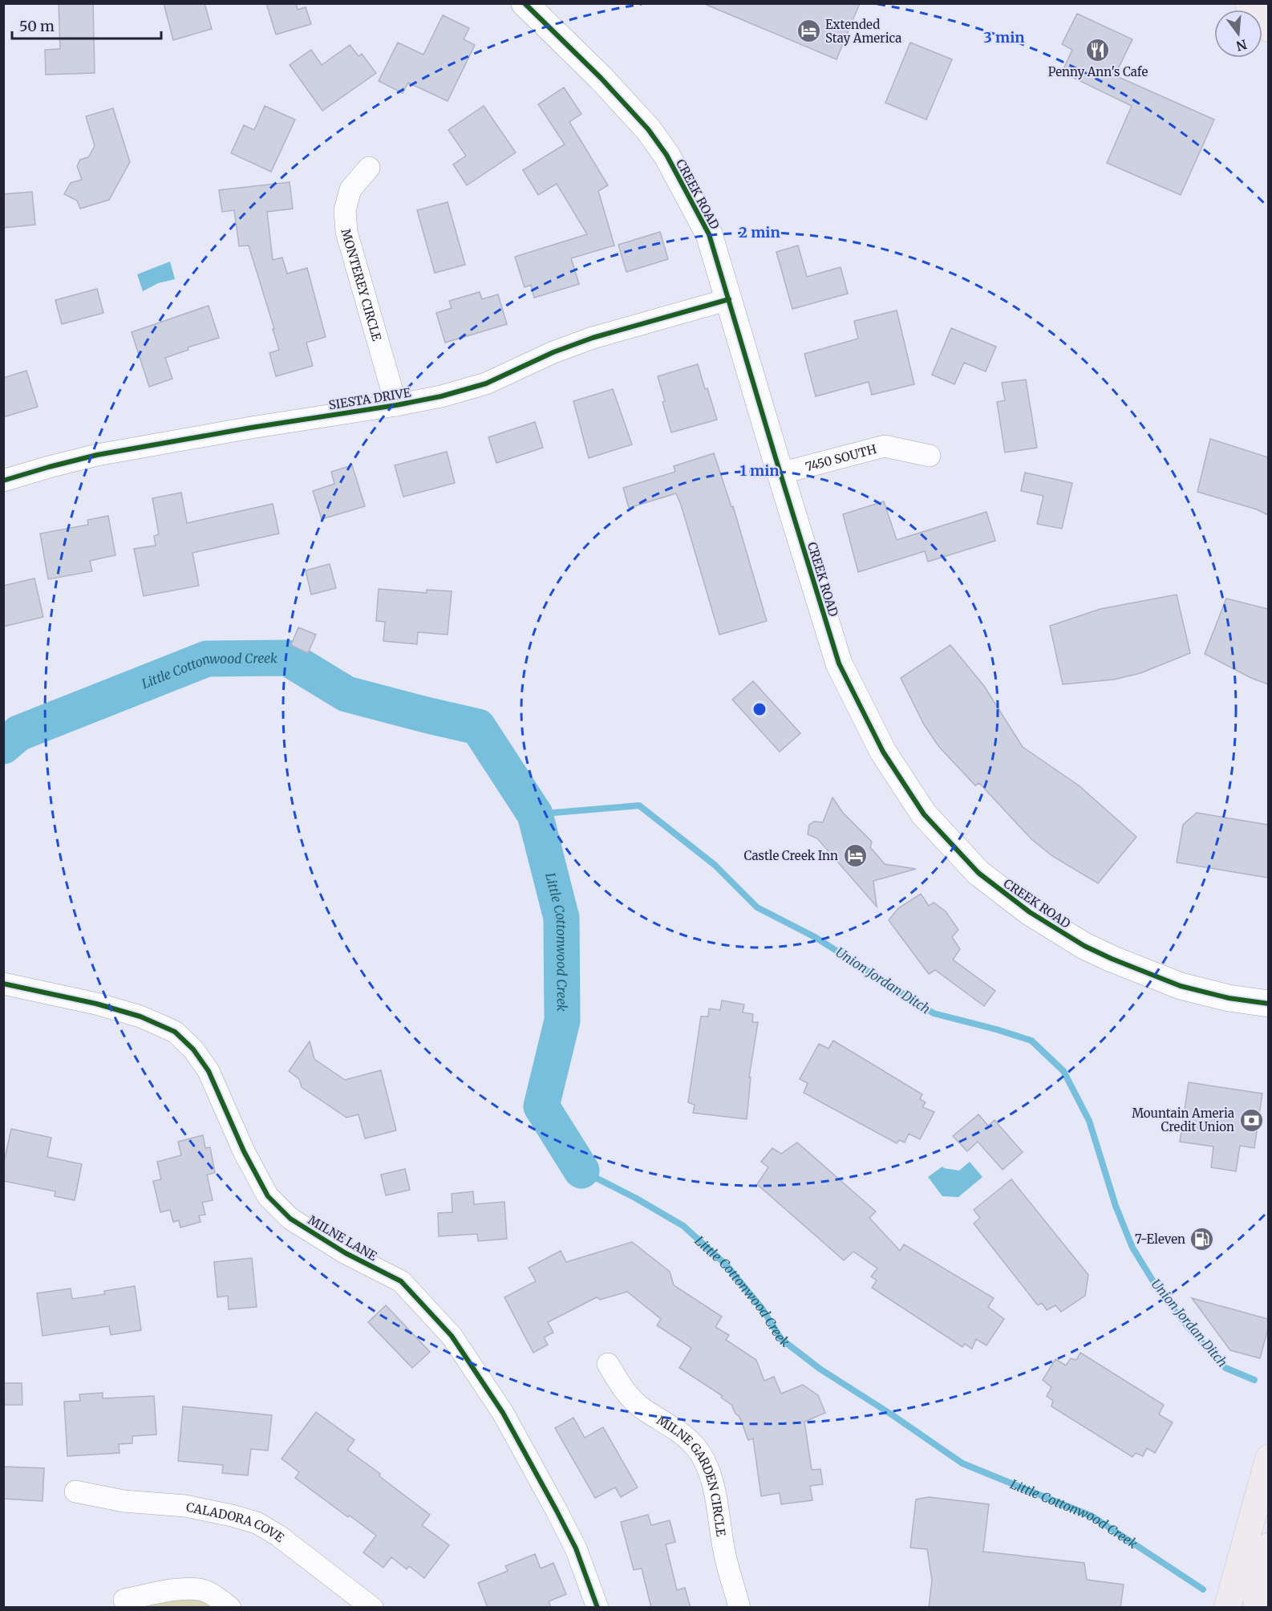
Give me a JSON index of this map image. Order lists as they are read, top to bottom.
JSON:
{
  "streets": {
    "street": [
      "CREEK ROAD",
      "MONTEREY CIRCLE",
      "SIESTA DRIVE",
      "7450 SOUTH",
      "MILNE LANE",
      "MILNE GARDEN CIRCLE",
      "CALADORA COVE"
    ]
  },
  "crossings": [
    ["CREEK ROAD", "SIESTA DRIVE"],
    ["CREEK ROAD", "7450 SOUTH"],
    ["MONTEREY CIRCLE", "SIESTA DRIVE"]
  ],
  "water": ["Little Cottonwood Creek", "Union Jordan Ditch"],
  "places": {
    "hotel": ["Extended Stay America", "Castle Creek Inn"],
    "restaurant": ["Penny Ann's Cafe"],
    "bank": ["Mountain Ameria Credit Union"],
    "fuel station": ["7-Eleven"]
  },
  "scale_bar": "50 m",
  "north": "bottom",
  "rings": ["3 min", "2 min", "1 min"]
}
